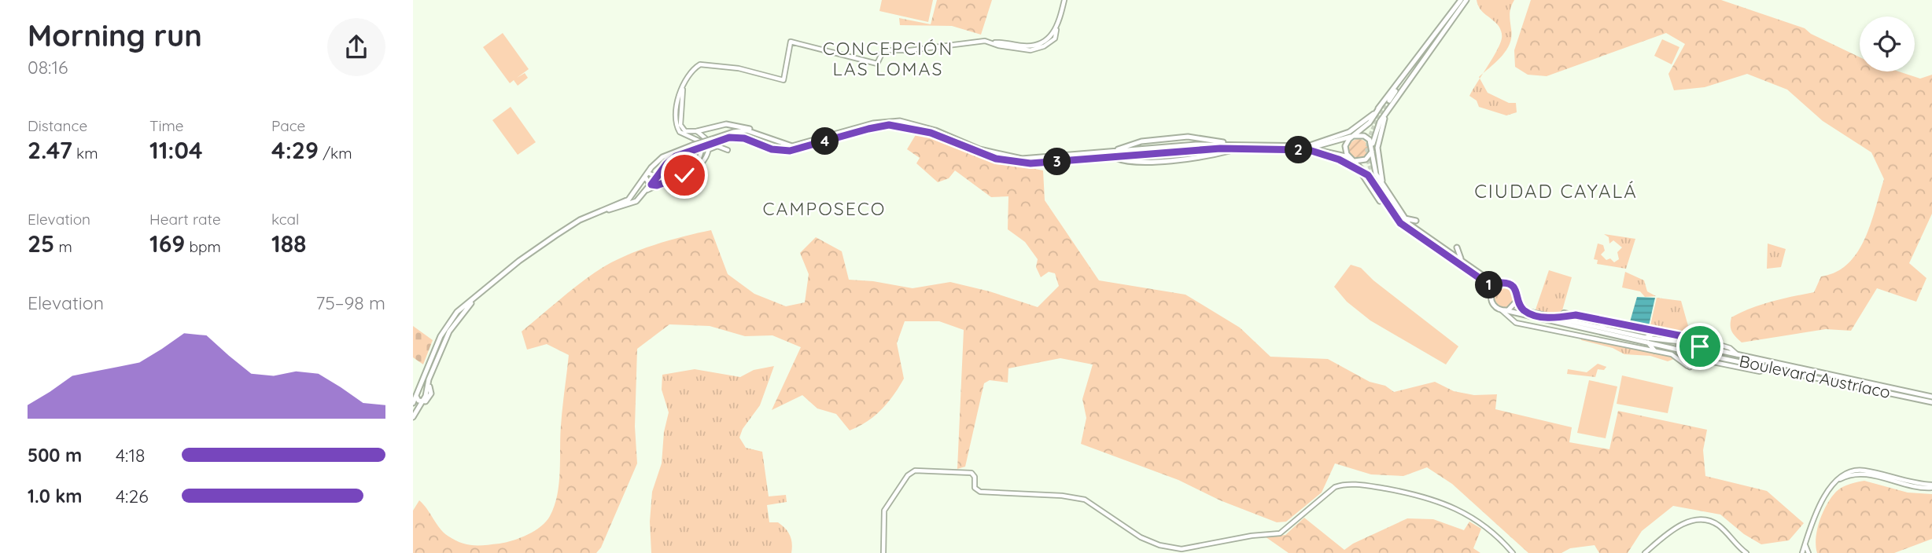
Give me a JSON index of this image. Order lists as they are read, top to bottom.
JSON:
{
  "streets": {
    "main road": ["Boulevard Austríaco"]
  },
  "districts": ["CONCEPCIÓN LAS LOMAS", "CIUDAD CAYALÁ", "CAMPOSECO"],
  "page": {
    "heading": ["Morning run", "08:16"],
    "stats": [
      ["Distance", "2.47 km"],
      ["Time", "11:04"],
      ["Pace", "4:29 /km"],
      ["Elevation", "25 m"],
      ["Heart rate", "169 bpm"],
      ["kcal", "188"]
    ],
    "pins": [
      "4",
      "2",
      "3",
      "1"
    ],
    "chart": ["Elevation", "75–98 m"],
    "list": [
      {
        "name": "500 m",
        "note": "4:18"
      },
      {
        "name": "1.0 km",
        "note": "4:26"
      }
    ]
  }
}
